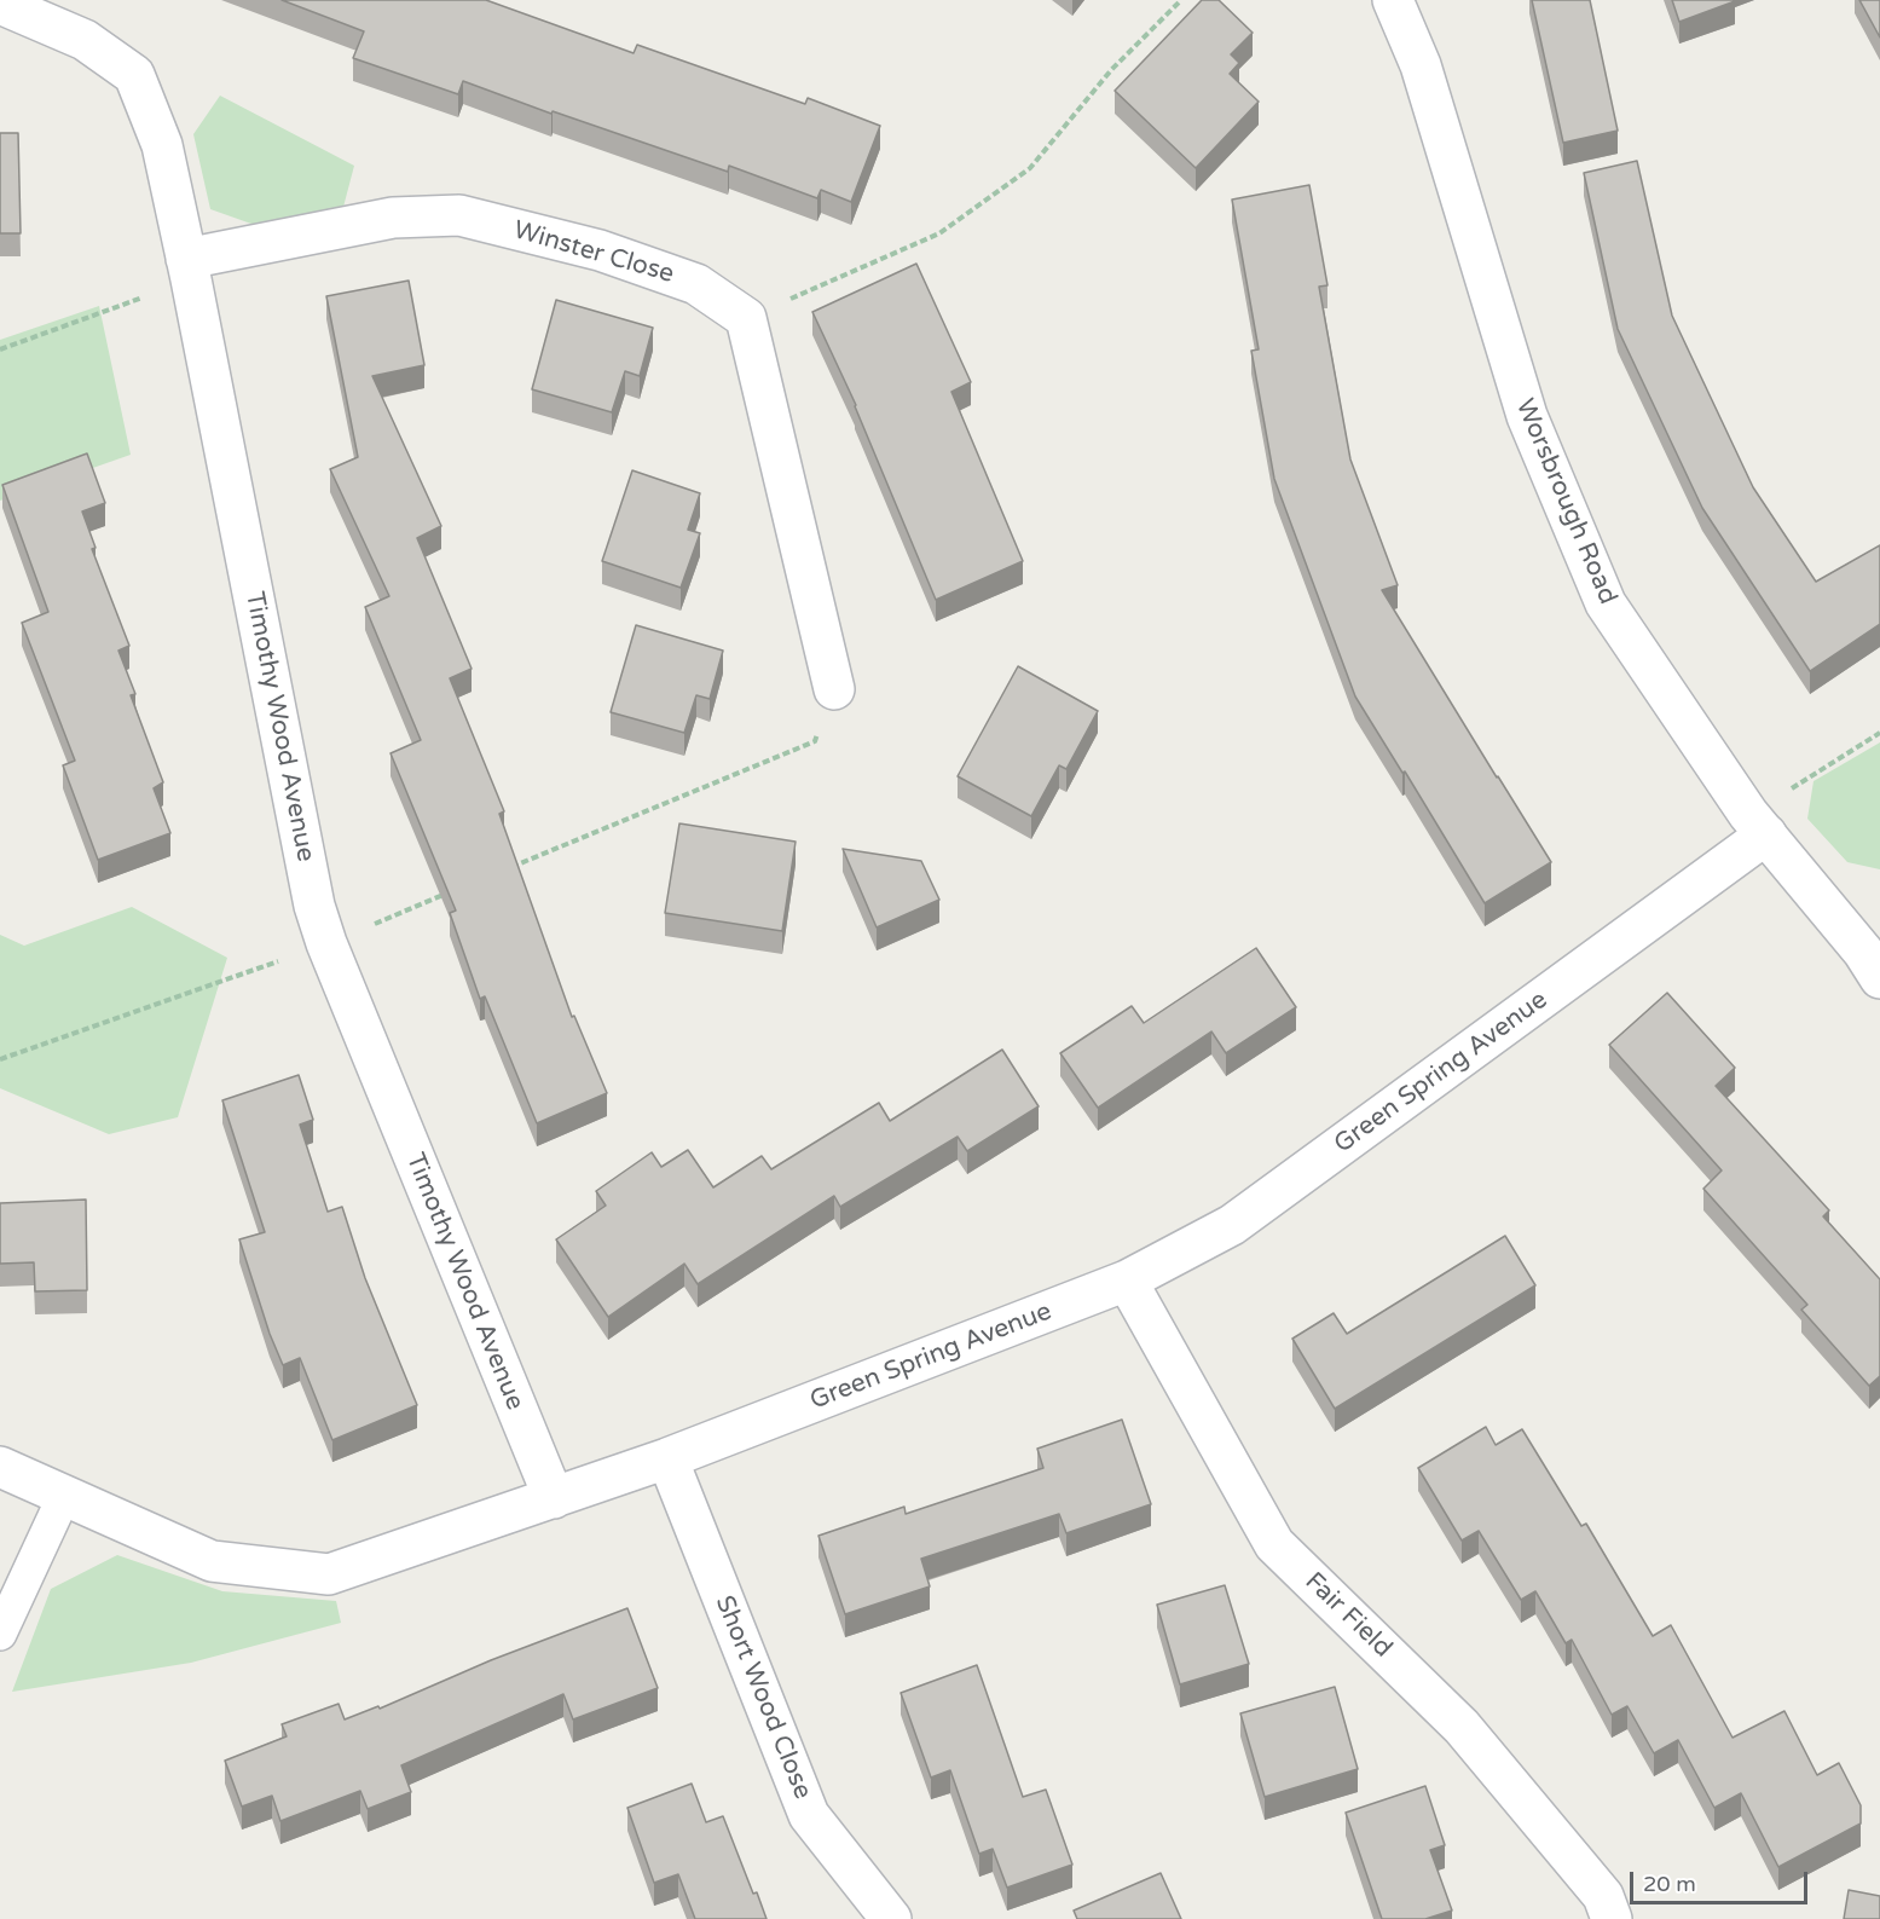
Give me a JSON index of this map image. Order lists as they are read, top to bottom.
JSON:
{
  "streets": {
    "street": [
      "Winster Close",
      "Worsbrough Road",
      "Timothy Wood Avenue",
      "Green Spring Avenue",
      "Fair Field",
      "Short Wood Close"
    ]
  },
  "crossings": [
    ["Winster Close", "Timothy Wood Avenue"],
    ["Worsbrough Road", "Green Spring Avenue"],
    ["Timothy Wood Avenue", "Green Spring Avenue"],
    ["Green Spring Avenue", "Fair Field"],
    ["Green Spring Avenue", "Short Wood Close"]
  ],
  "scale_bar": "20 m"
}
